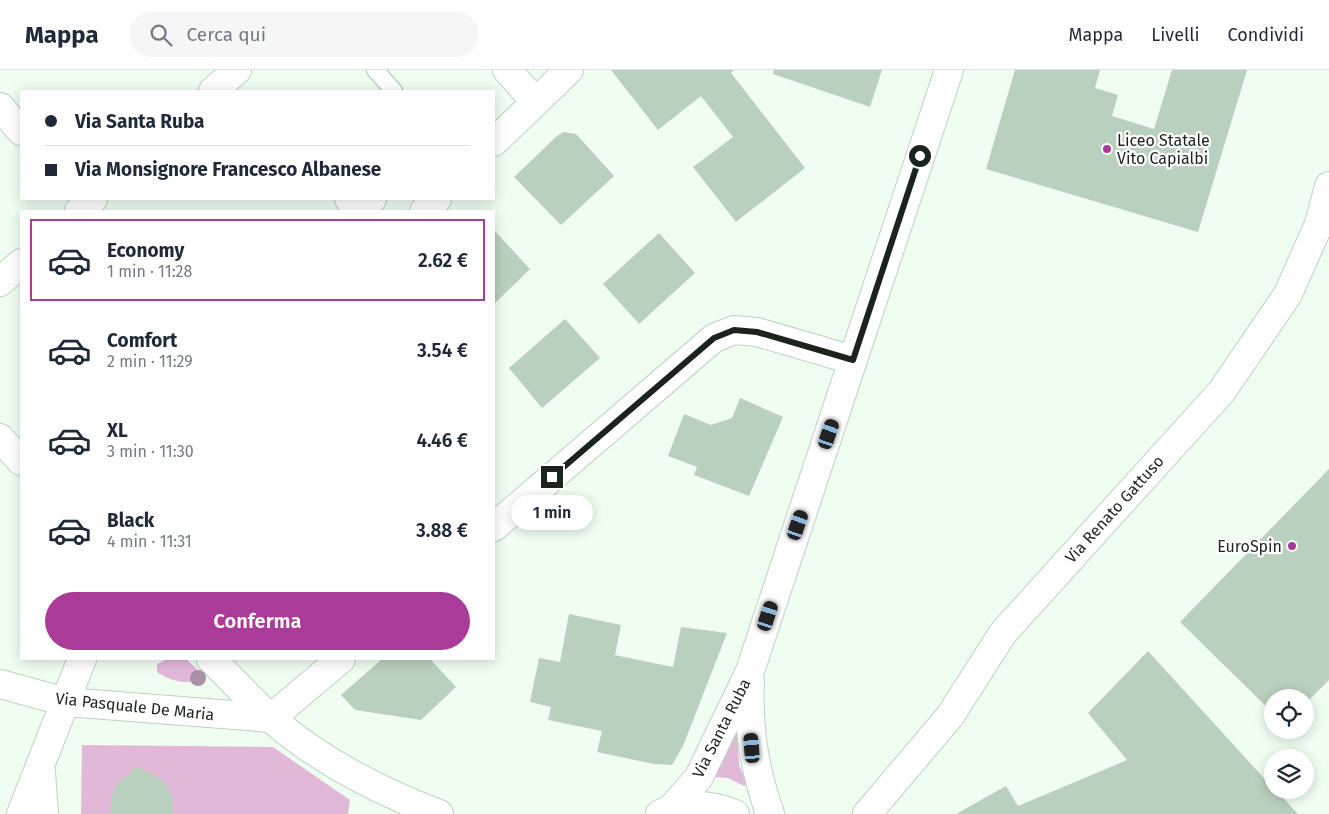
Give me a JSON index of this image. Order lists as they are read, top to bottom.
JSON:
{
  "streets": {
    "street": ["Via Renato Gattuso", "Via Pasquale De Maria", "Via Santa Ruba"]
  },
  "places": ["Liceo Statale Vito Capialbi", "EuroSpin"],
  "page": {
    "header": "Mappa",
    "search": "Cerca qui",
    "nav": ["Mappa", "Livelli", "Condividi"],
    "banner": ["Via Santa Ruba", "Via Monsignore Francesco Albanese"],
    "list": [
      {
        "name": "Economy",
        "note": "1 min · 11:28",
        "value": "2.62 €"
      },
      {
        "name": "Comfort",
        "note": "2 min · 11:29",
        "value": "3.54 €"
      },
      {
        "name": "XL",
        "note": "3 min · 11:30",
        "value": "4.46 €"
      },
      {
        "name": "Black",
        "note": "4 min · 11:31",
        "value": "3.88 €"
      }
    ],
    "bubble": "1 min",
    "buttons": "Conferma"
  }
}
